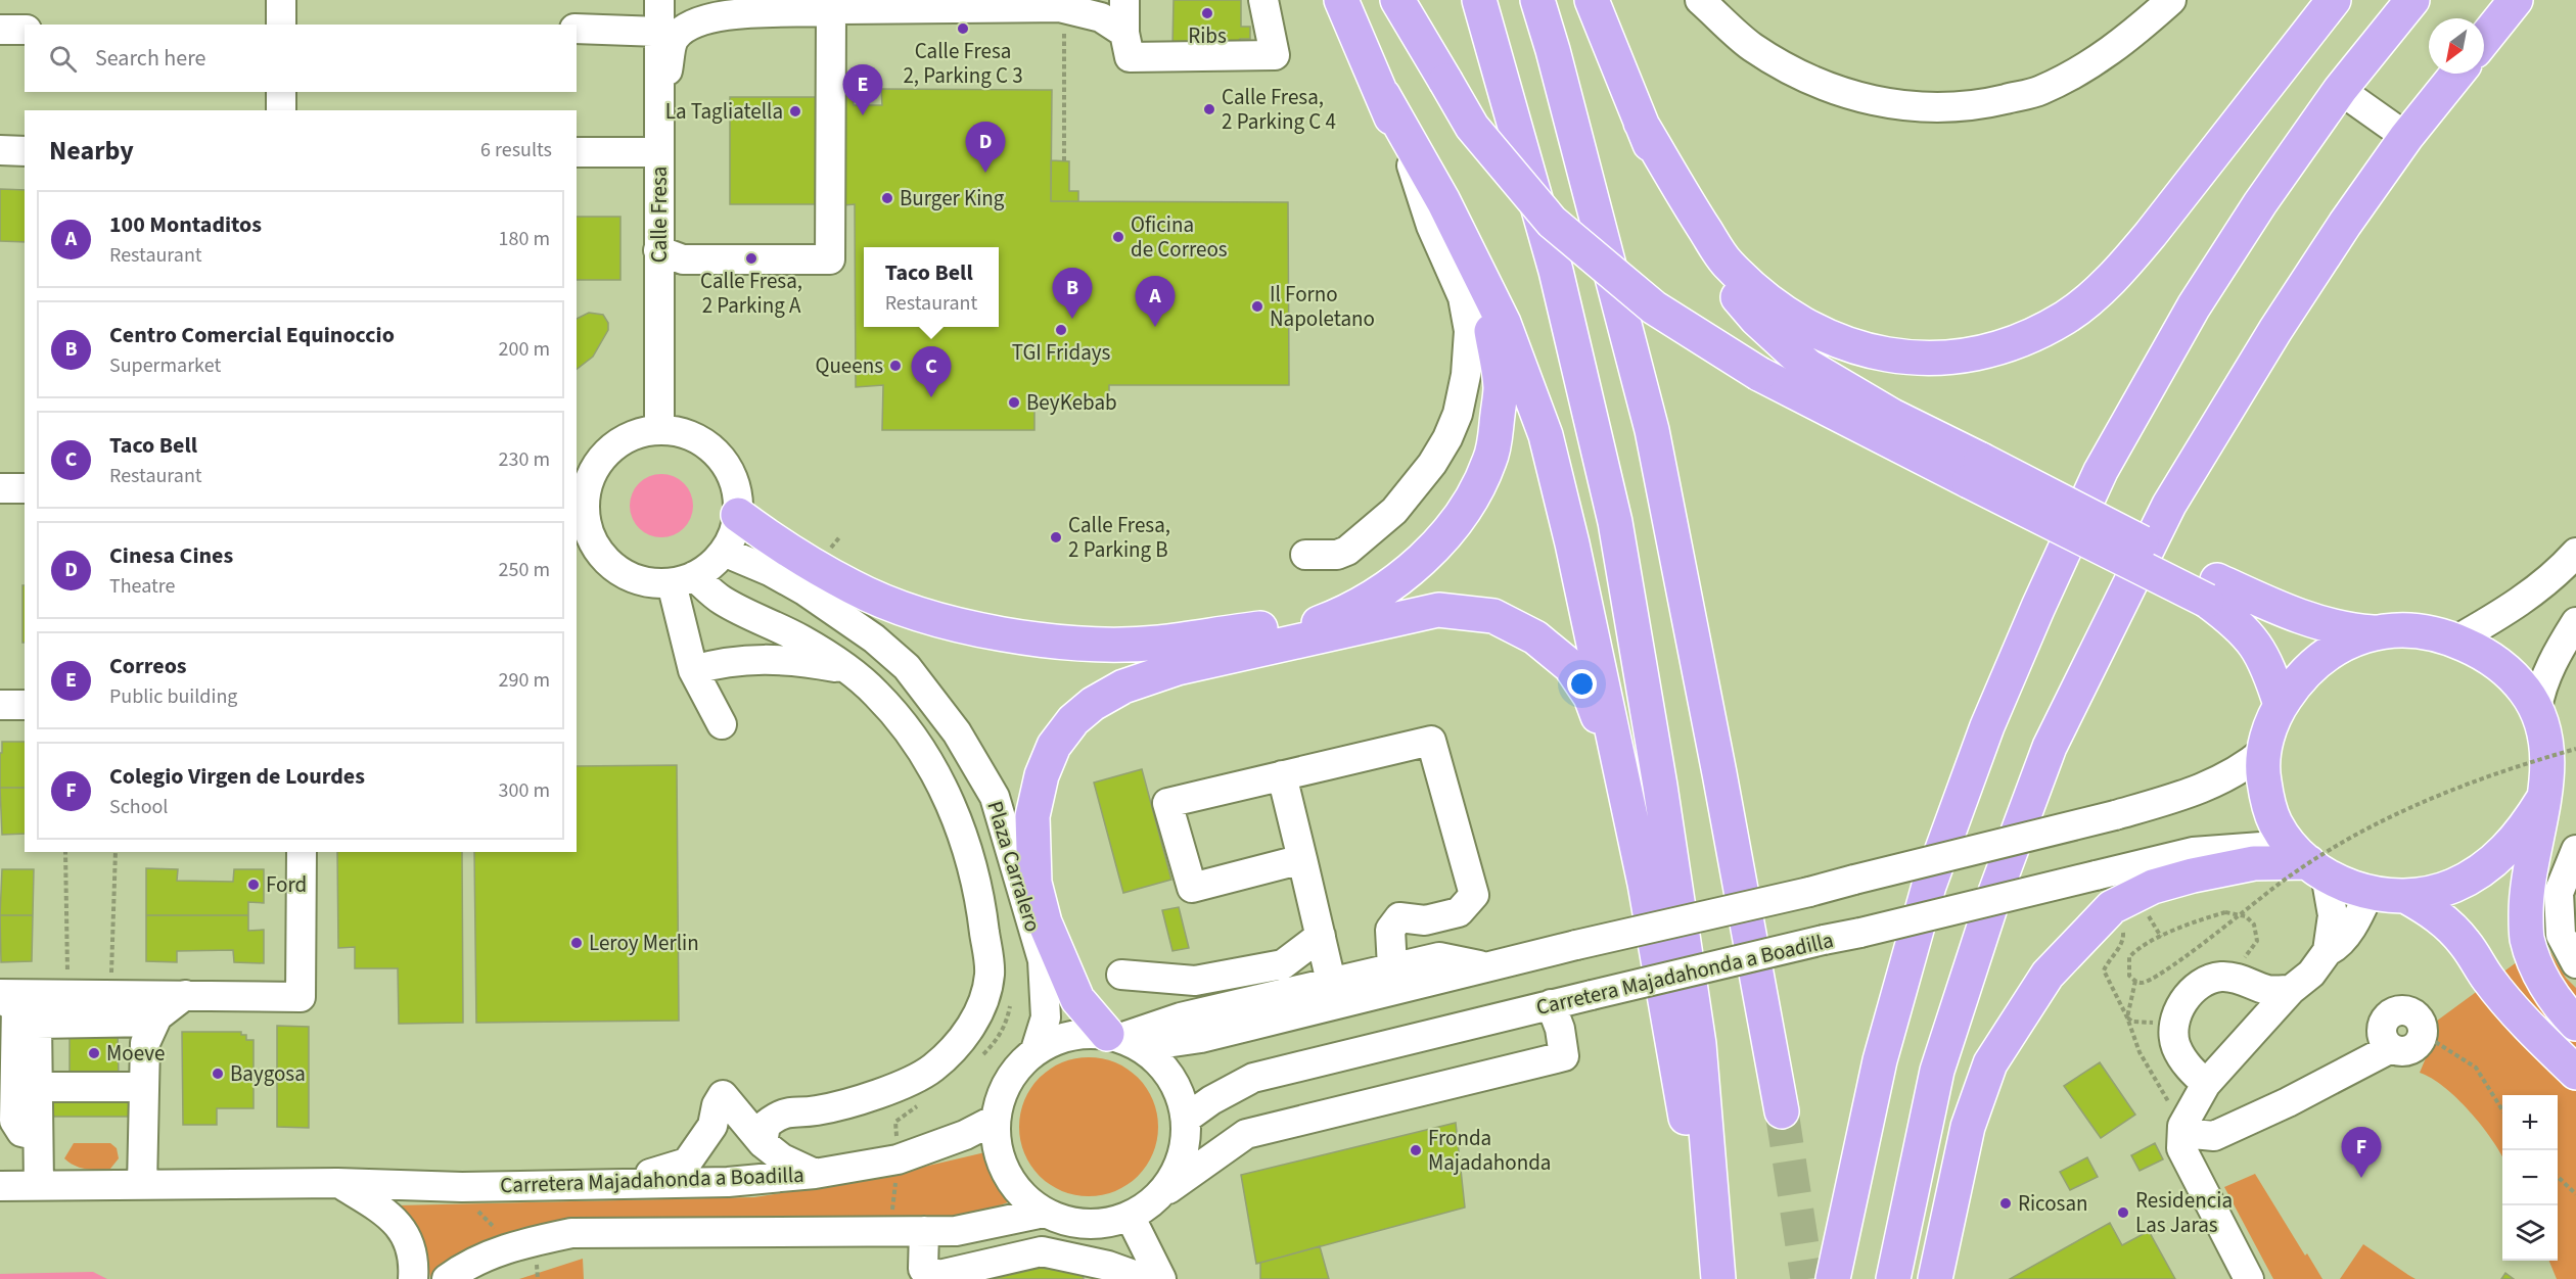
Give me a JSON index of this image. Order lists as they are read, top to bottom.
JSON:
{
  "streets": {
    "street": ["Calle Fresa", "Plaza Carralero", "Carretera Majadahonda a Boadilla"]
  },
  "crossings": [
    ["Calle Fresa", "Plaza Carralero"],
    ["Plaza Carralero", "Carretera Majadahonda a Boadilla"]
  ],
  "places": [
    "Ribs",
    "Calle Fresa 2, Parking C 3",
    "Calle Fresa, 2 Parking C 4",
    "La Tagliatella",
    "Burger King",
    "Oficina de Correos",
    "Calle Fresa, 2 Parking A",
    "Il Forno Napoletano",
    "TGI Fridays",
    "Queens",
    "BeyKebab",
    "Calle Fresa, 2 Parking B",
    "Ford",
    "Leroy Merlin",
    "Moeve",
    "Baygosa",
    "Fronda Majadahonda",
    "Ricosan",
    "Residencia Las Jaras"
  ],
  "north": "bottom left",
  "page": {
    "search": "Search here",
    "pins": [
      "E",
      "D",
      "B",
      "A",
      "C",
      "F"
    ],
    "heading": ["Nearby", "6 results"],
    "list": [
      {
        "mark": "A",
        "name": "100 Montaditos",
        "note": "Restaurant",
        "value": "180 m"
      },
      {
        "mark": "B",
        "name": "Centro Comercial Equinoccio",
        "note": "Supermarket",
        "value": "200 m"
      },
      {
        "mark": "C",
        "name": "Taco Bell",
        "note": "Restaurant",
        "value": "230 m"
      },
      {
        "mark": "D",
        "name": "Cinesa Cines",
        "note": "Theatre",
        "value": "250 m"
      },
      {
        "mark": "E",
        "name": "Correos",
        "note": "Public building",
        "value": "290 m"
      },
      {
        "mark": "F",
        "name": "Colegio Virgen de Lourdes",
        "note": "School",
        "value": "300 m"
      }
    ],
    "popup": ["Taco Bell", "Restaurant"],
    "map_buttons": ["+", "−"]
  }
}
